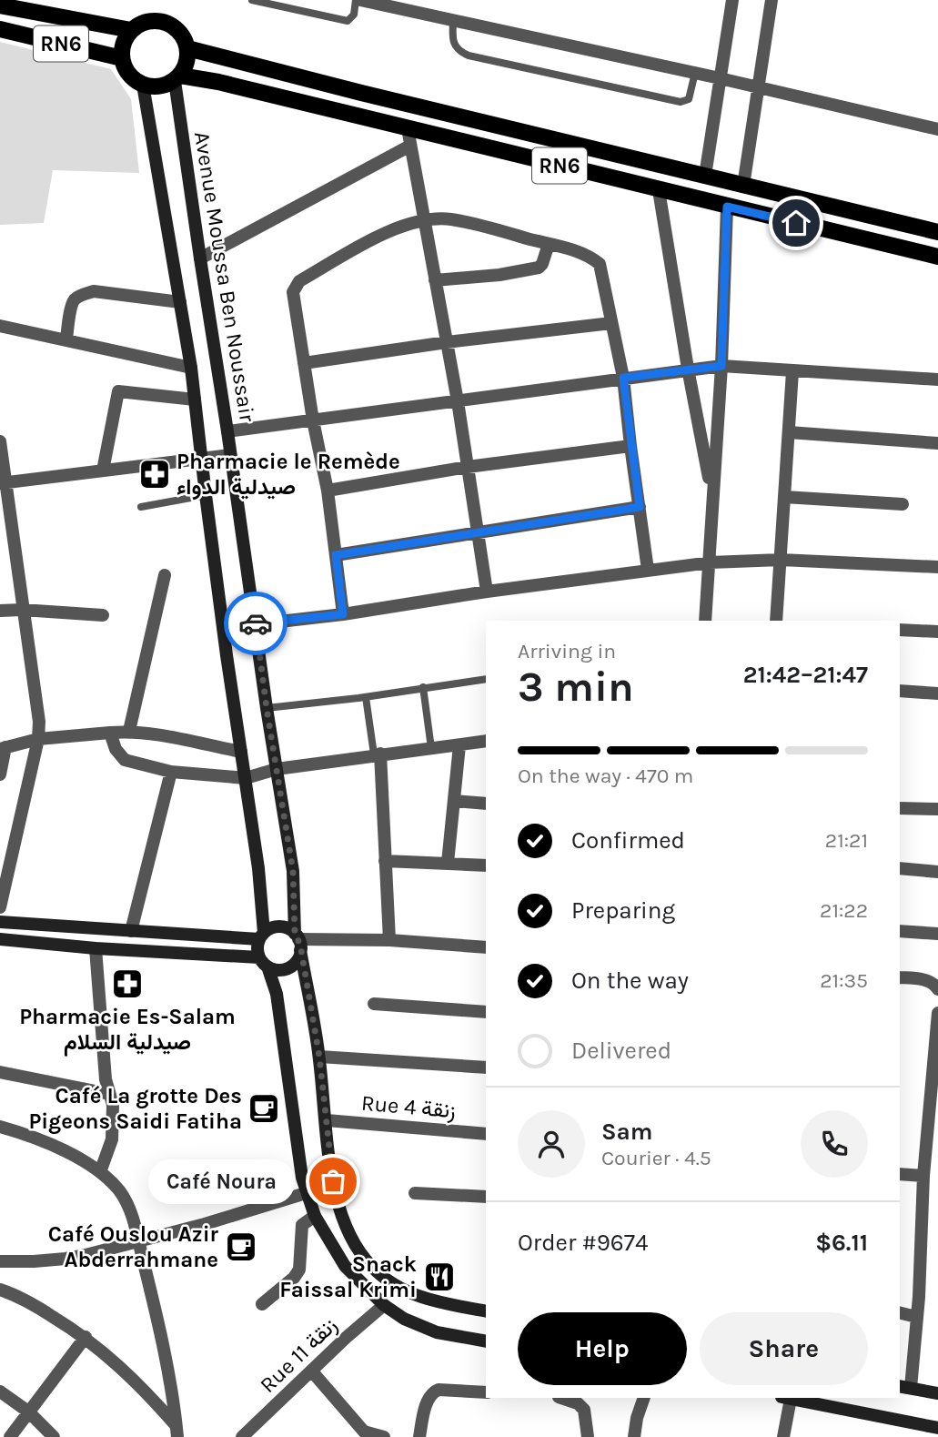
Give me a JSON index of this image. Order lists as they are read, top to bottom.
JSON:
{
  "streets": {
    "main road": ["RN6"],
    "street": ["Avenue Moussa Ben Noussair", "Rue 4 زنقة", "Rue 11 زنقة"]
  },
  "crossings": [
    ["RN6", "Avenue Moussa Ben Noussair"],
    ["Avenue Moussa Ben Noussair", "Rue 4 زنقة"]
  ],
  "places": {
    "pharmacy": ["Pharmacie le Remède صيدلية الدواء", "Pharmacie Es-Salam صيدلية السلام"],
    "cafe": ["Café La grotte Des Pigeons Saidi Fatiha", "Café Ouslou Azir Abderrahmane"],
    "other": ["Café Noura"],
    "restaurant": ["Snack Faissal Krimi"]
  },
  "page": {
    "heading": ["3 min", "Arriving in", "21:42–21:47"],
    "panel": [
      "Sam",
      "Courier · 4.5",
      "Order #9674",
      "$6.11"
    ],
    "bar": "On the way · 470 m",
    "list": [
      ["Confirmed", "21:21"],
      ["Preparing", "21:22"],
      ["On the way", "21:35"],
      "Delivered"
    ],
    "bubble": "Café Noura",
    "buttons": ["Help", "Share"]
  }
}
